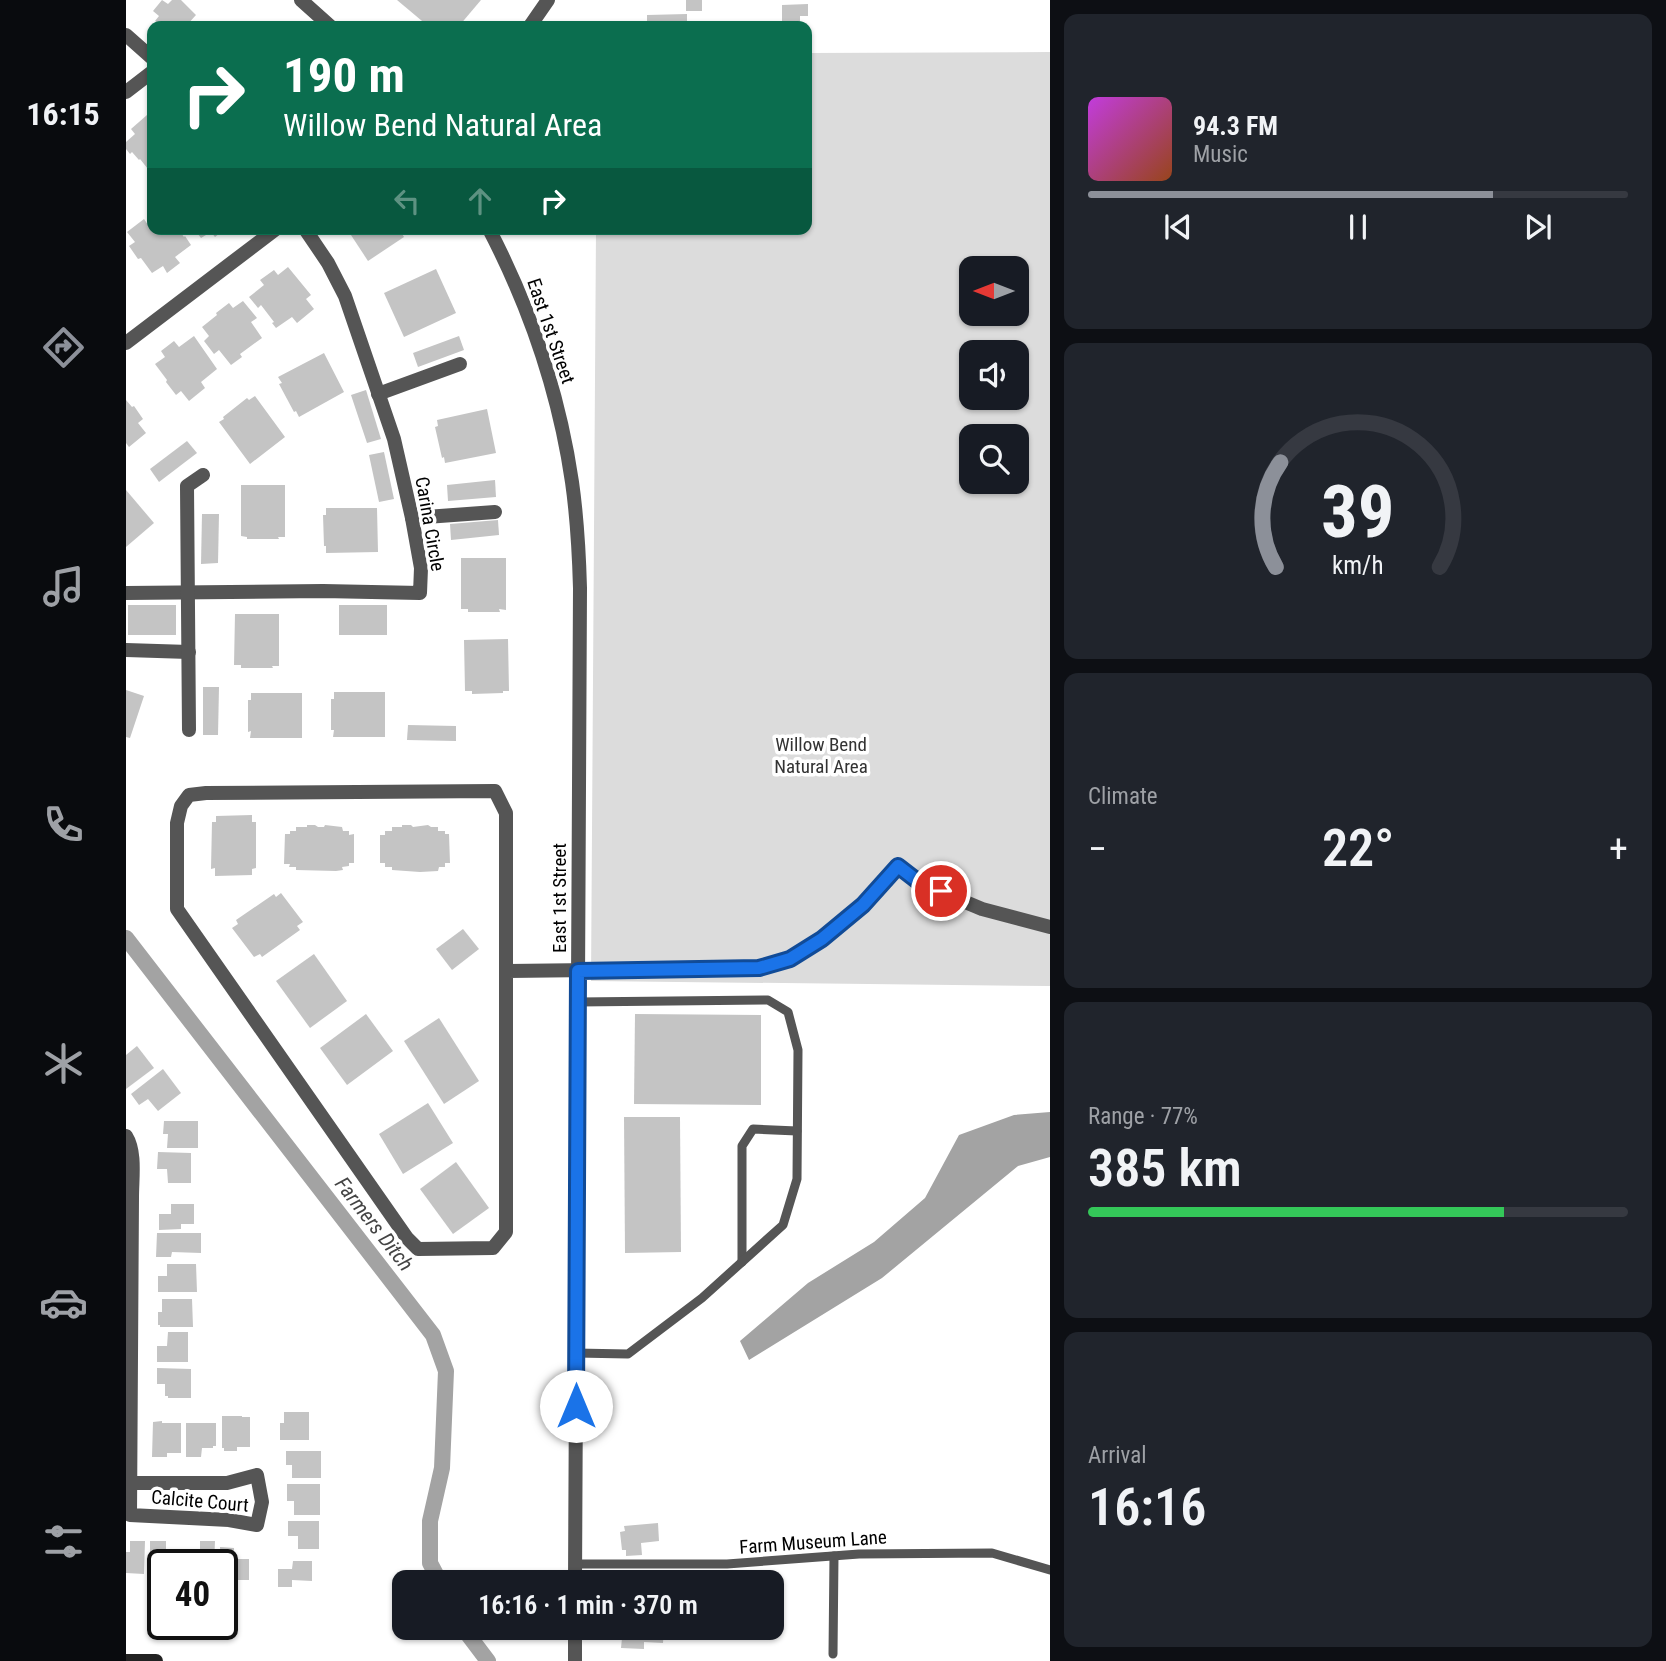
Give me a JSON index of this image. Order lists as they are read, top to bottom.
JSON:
{
  "streets": {
    "street": ["East 1st Street", "Carina Circle", "Calcite Court"],
    "lane": ["Farm Museum Lane"]
  },
  "crossings": [
    ["East 1st Street", "Farm Museum Lane"]
  ],
  "water": ["Farmers Ditch"],
  "parks": ["Willow Bend Natural Area"],
  "north": "left",
  "page": {
    "tabs": "16:15",
    "turn": ["190 m", "Willow Bend Natural Area"],
    "song": ["94.3 FM", "Music"],
    "tile": [
      "Climate",
      ["Range · 77%", "385 km"],
      ["Arrival", "16:16"]
    ],
    "heat": ["−", "22°", "+"],
    "limit": "40",
    "trip": "16:16 · 1 min · 370 m",
    "gauge": ["39", "km/h"]
  }
}
